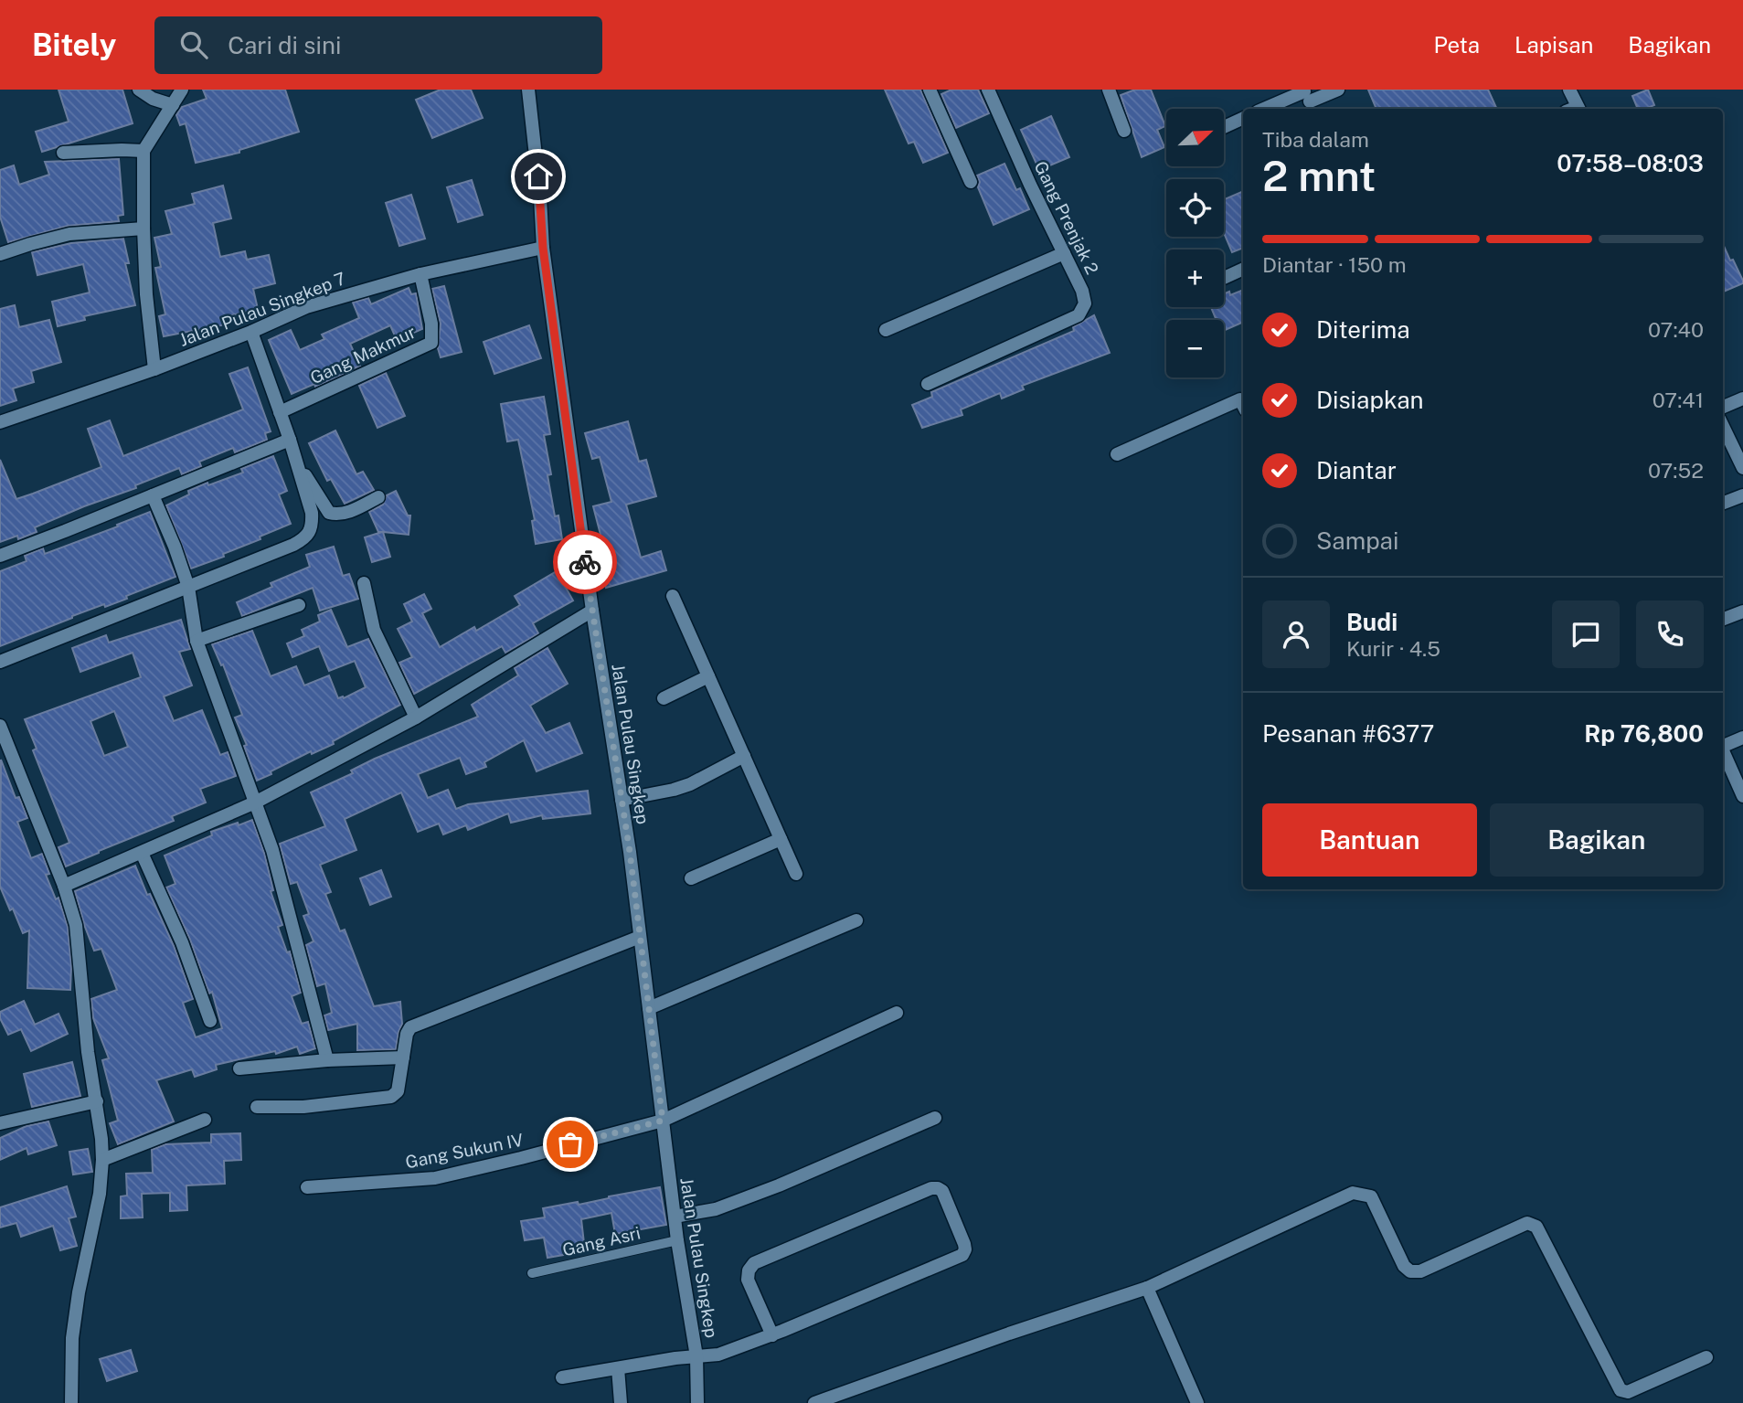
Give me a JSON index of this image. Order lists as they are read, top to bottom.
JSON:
{
  "streets": {
    "street": [
      "Gang Prenjak 2",
      "Jalan Pulau Singkep 7",
      "Gang Makmur",
      "Jalan Pulau Singkep",
      "Gang Sukun IV"
    ],
    "lane": ["Gang Asri"]
  },
  "crossings": [
    ["Jalan Pulau Singkep 7", "Gang Makmur"],
    ["Jalan Pulau Singkep 7", "Jalan Pulau Singkep"],
    ["Jalan Pulau Singkep", "Gang Sukun IV"],
    ["Jalan Pulau Singkep", "Gang Asri"]
  ],
  "north": "top right",
  "page": {
    "header": "Bitely",
    "search": "Cari di sini",
    "nav": ["Peta", "Lapisan", "Bagikan"],
    "map_buttons": ["+", "−"],
    "heading": ["2 mnt", "Tiba dalam", "07:58–08:03"],
    "panel": [
      "Budi",
      "Kurir · 4.5",
      "Pesanan #6377",
      "Rp 76,800"
    ],
    "bar": "Diantar · 150 m",
    "list": [
      ["Diterima", "07:40"],
      ["Disiapkan", "07:41"],
      ["Diantar", "07:52"],
      "Sampai"
    ],
    "buttons": ["Bantuan", "Bagikan"]
  }
}
